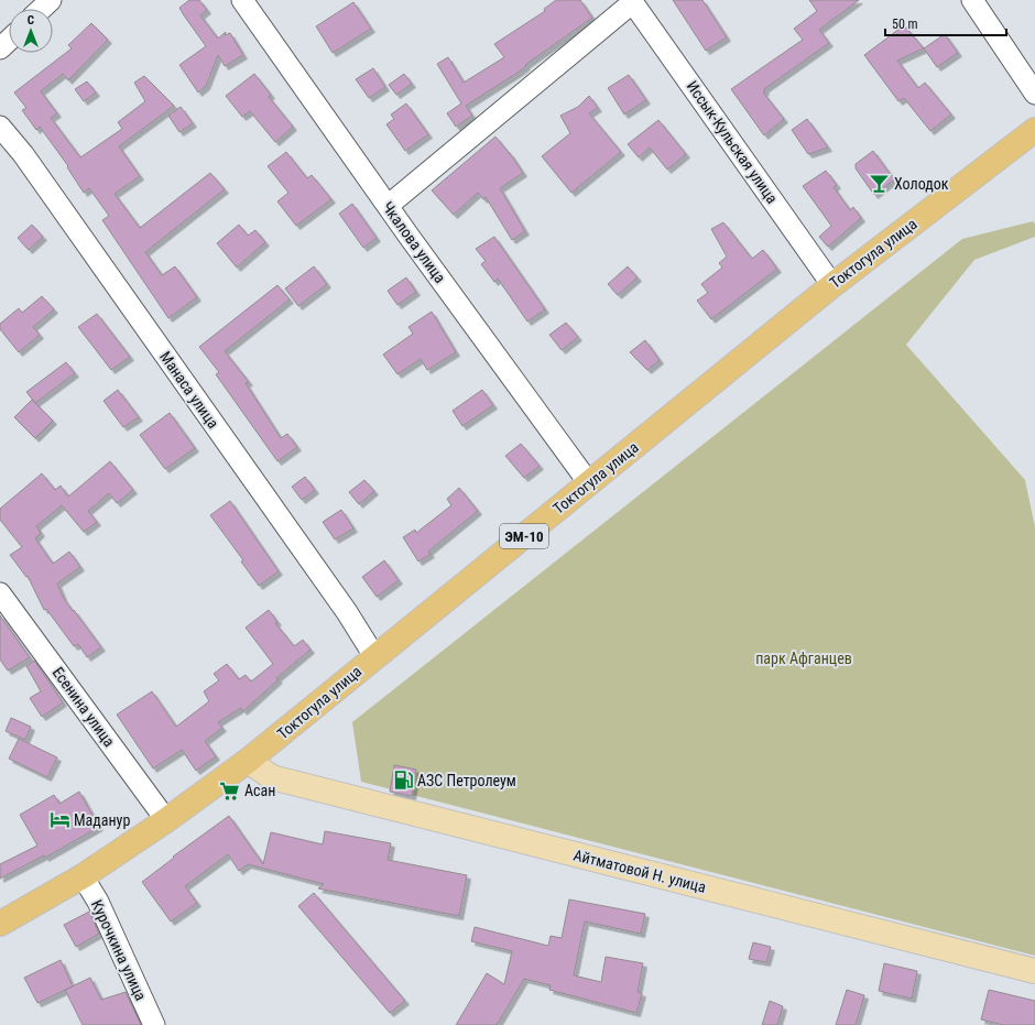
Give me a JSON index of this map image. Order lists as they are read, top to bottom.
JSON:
{
  "streets": {
    "highway": ["Токтогула улица", "ЭМ-10"],
    "main road": ["Айтматовой Н. улица"],
    "street": [
      "Иссык-Кульская улица",
      "Чкалова улица",
      "Манаса улица",
      "Есенина улица",
      "Курочкина улица"
    ]
  },
  "crossings": [
    ["Иссык-Кульская улица", "Токтогула улица"],
    ["Чкалова улица", "Токтогула улица"],
    ["Токтогула улица", "Манаса улица"],
    ["Токтогула улица", "Есенина улица"],
    ["Токтогула улица", "Айтматовой Н. улица"],
    ["Токтогула улица", "Курочкина улица"]
  ],
  "parks": ["парк Афганцев"],
  "places": {
    "bar": ["Холодок"],
    "fuel station": ["АЗС Петролеум"],
    "supermarket": ["Асан"],
    "hotel": ["Маданур"]
  },
  "scale_bar": "50 m",
  "north": "top"
}
